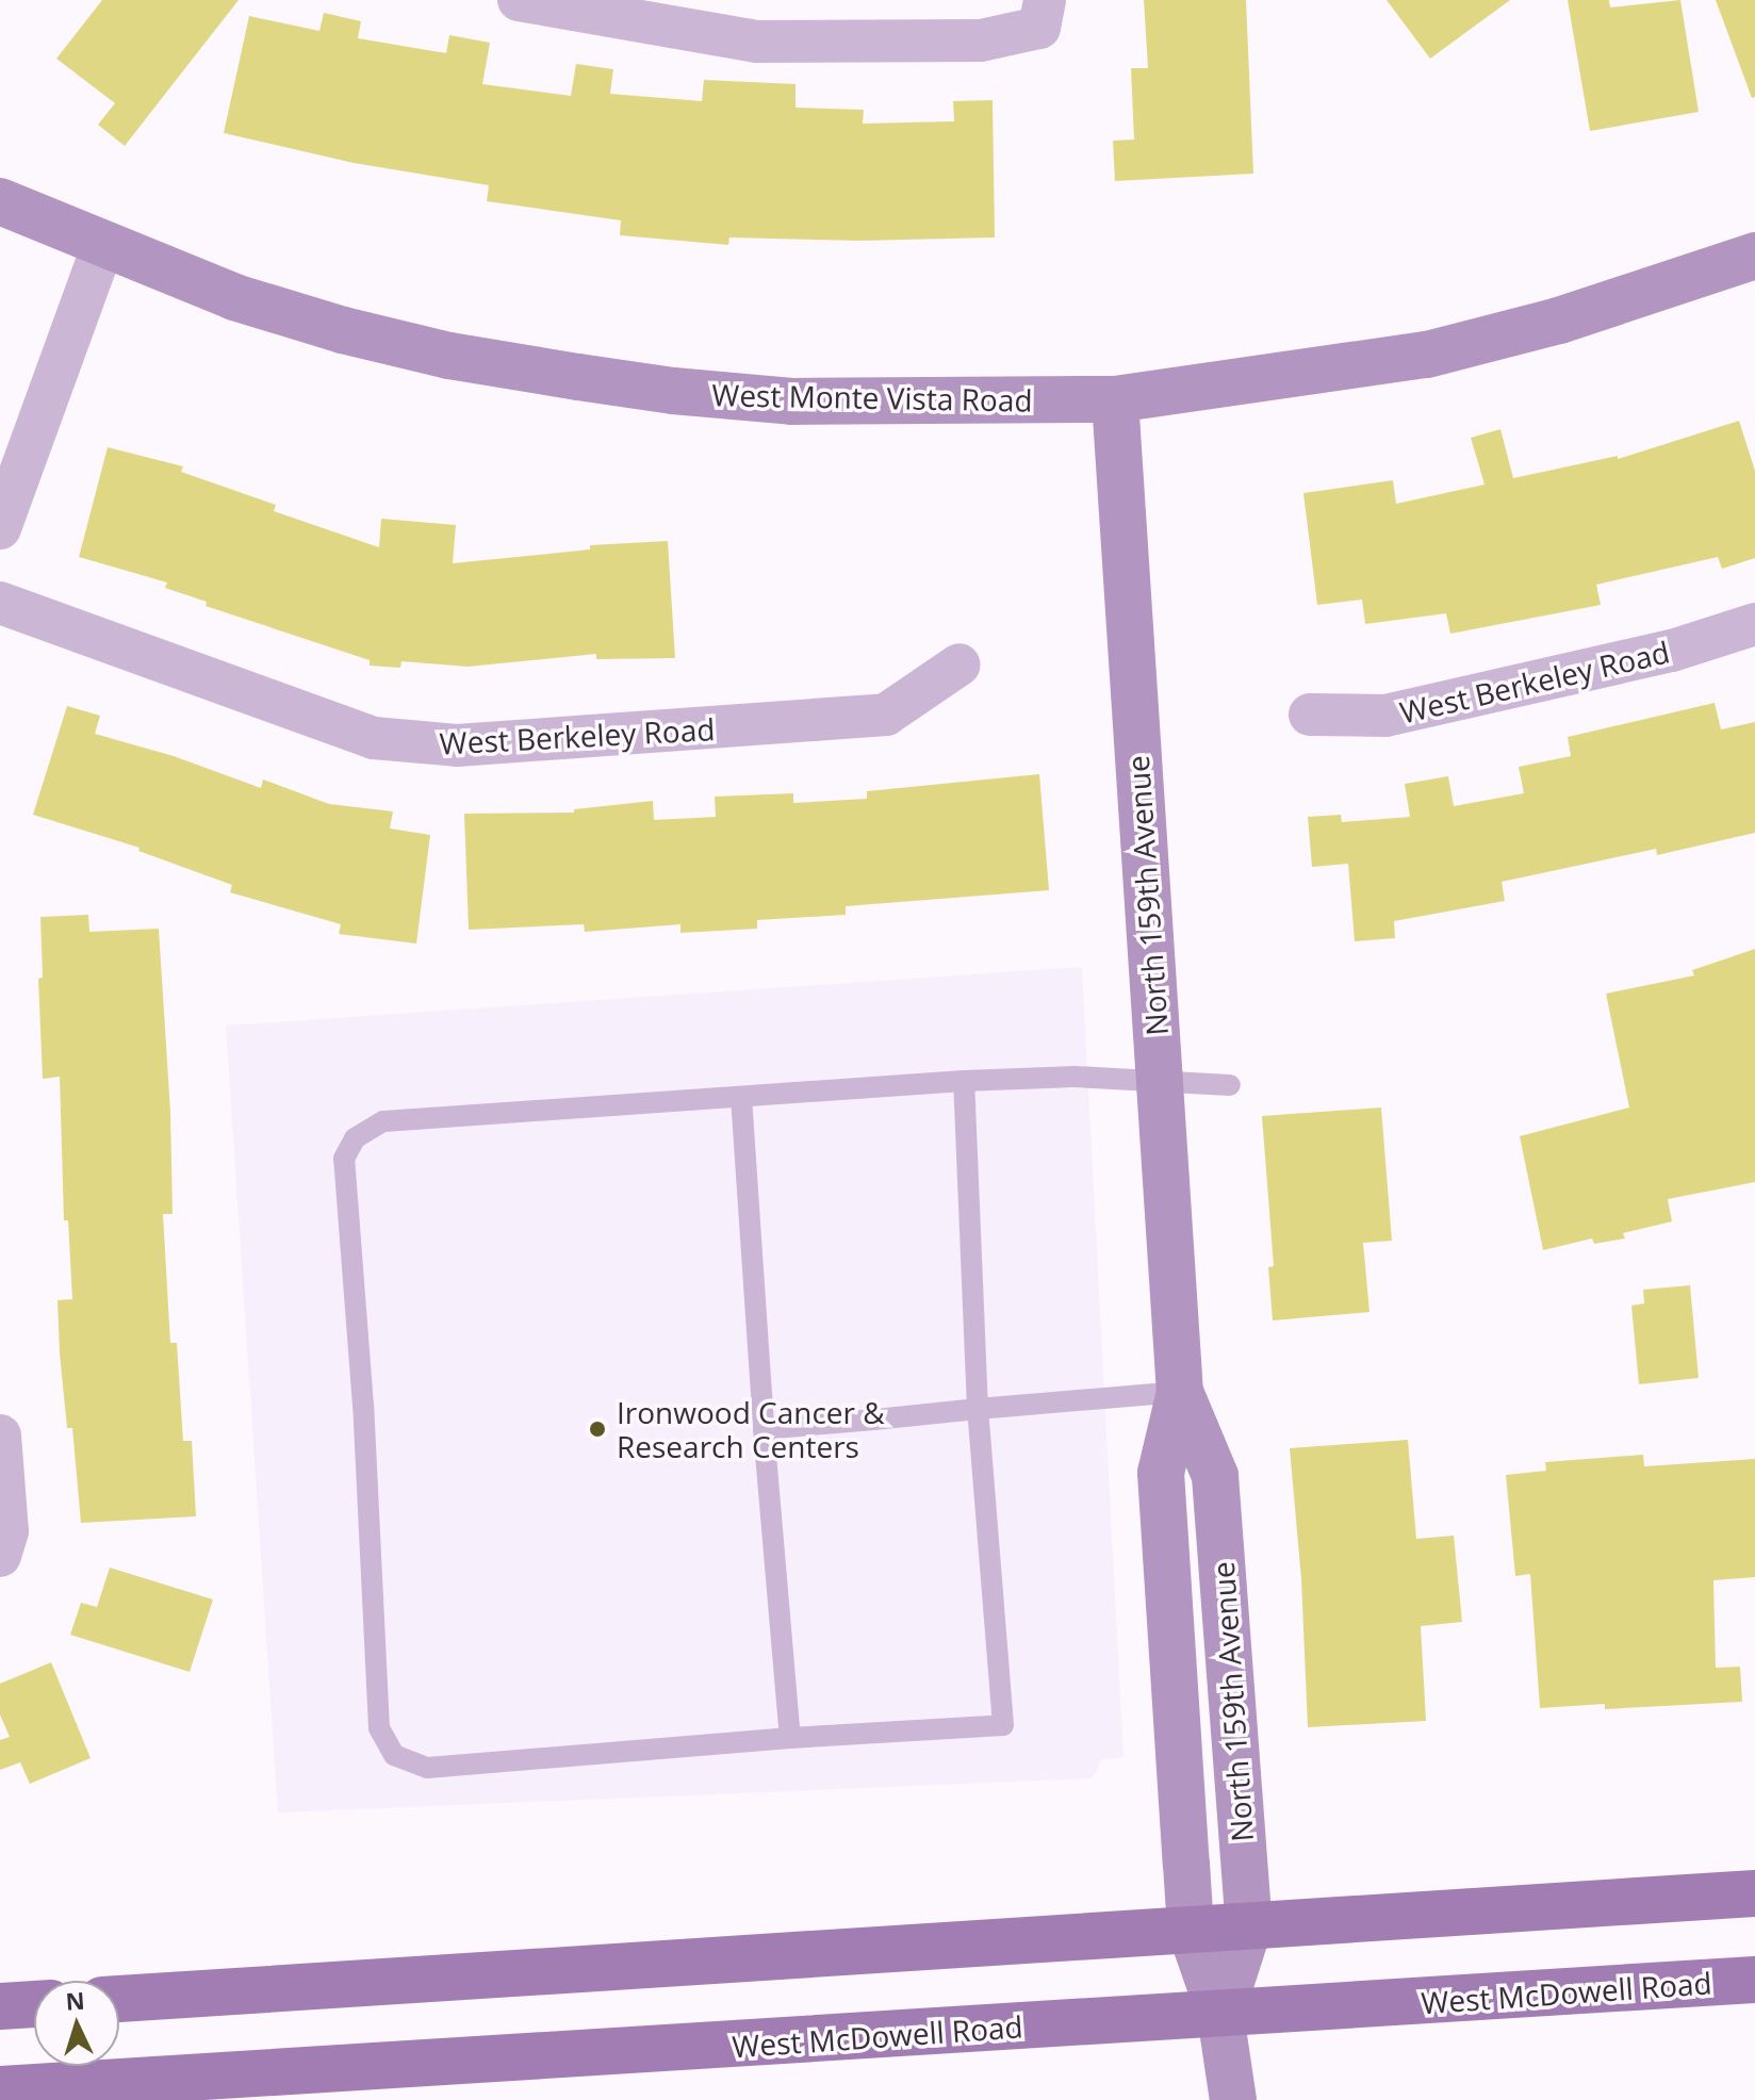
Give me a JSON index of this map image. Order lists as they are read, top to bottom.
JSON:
{
  "streets": {
    "main road": ["West McDowell Road"],
    "street": ["West Monte Vista Road", "West Berkeley Road", "North 159th Avenue"]
  },
  "crossings": [
    ["West Monte Vista Road", "North 159th Avenue"],
    ["North 159th Avenue", "West McDowell Road"]
  ],
  "places": ["Ironwood Cancer & Research Centers"],
  "north": "top"
}
